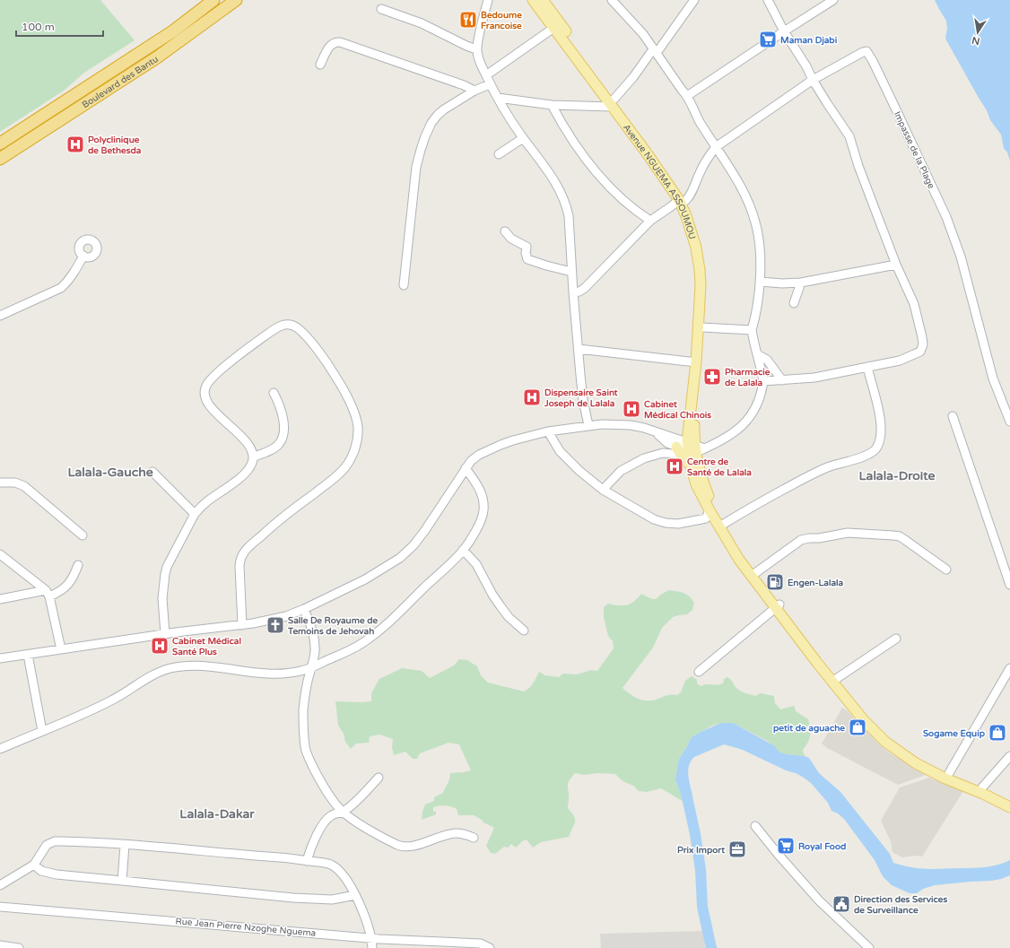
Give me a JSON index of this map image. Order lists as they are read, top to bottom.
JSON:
{
  "streets": {
    "highway": ["Boulevard des Bantu"],
    "main road": ["Avenue NGUEMA ASSOUMOU"],
    "street": ["Impasse de la Plage", "Rue Jean Pierre Nzoghe Nguema"]
  },
  "crossings": [
    ["Impasse de la Plage", "Avenue NGUEMA ASSOUMOU"]
  ],
  "districts": ["Lalala-Gauche", "Lalala-Droite", "Lalala-Dakar"],
  "places": {
    "restaurant": ["Bedoume Francoise"],
    "supermarket": ["Maman Djabi", "Royal Food"],
    "hospital": [
      "Polyclinique de Bethesda",
      "Dispensaire Saint Joseph de Lalala",
      "Cabinet Médical Chinois",
      "Centre de Santé de Lalala",
      "Cabinet Médical Santé Plus"
    ],
    "pharmacy": ["Pharmacie de Lalala"],
    "fuel station": ["Engen-Lalala"],
    "church": ["Salle De Royaume de Temoins de Jehovah"],
    "shop": ["petit de aguache", "Sogame Equip"],
    "office": ["Prix Import"],
    "public building": ["Direction des Services de Surveillance"]
  },
  "scale_bar": "100 m",
  "north": "bottom"
}
